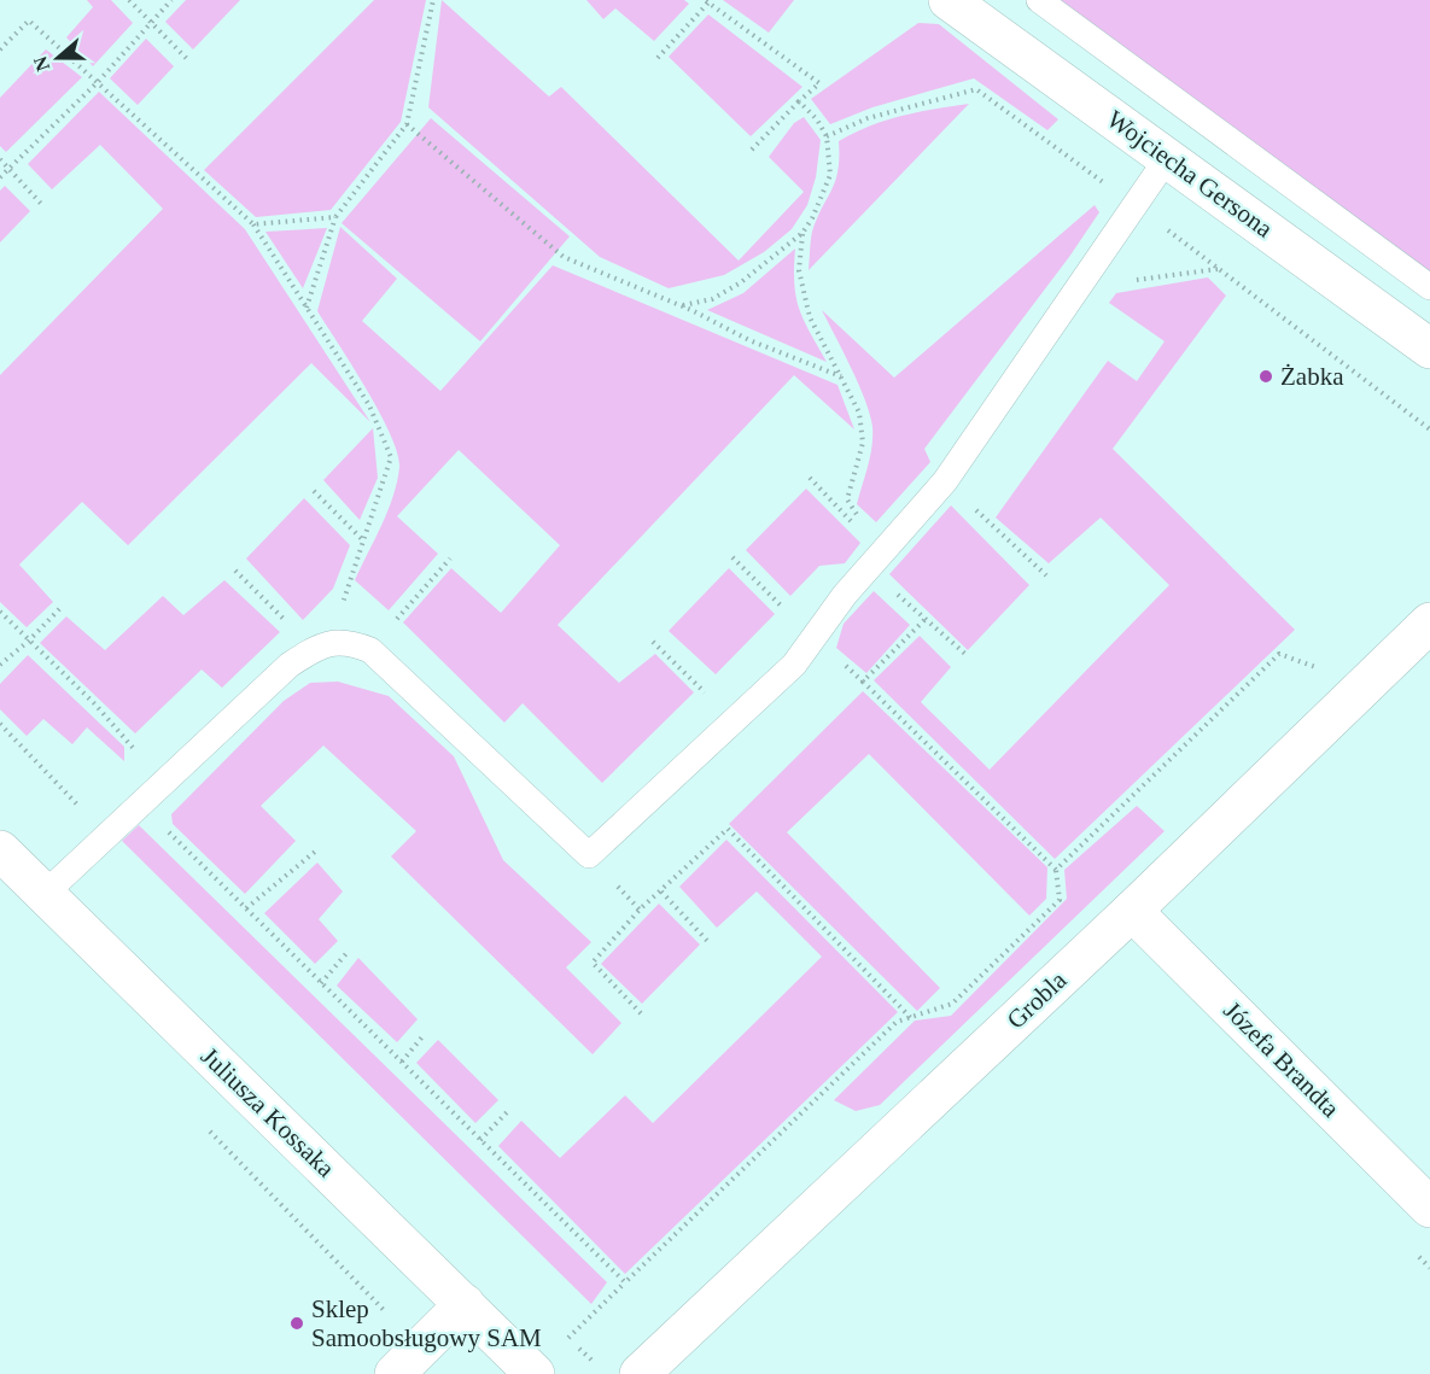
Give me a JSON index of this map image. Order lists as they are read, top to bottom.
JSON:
{
  "streets": {
    "street": [
      "Wojciecha Gersona",
      "Grobla",
      "Józefa Brandta",
      "Juliusza Kossaka"
    ]
  },
  "crossings": [
    ["Grobla", "Józefa Brandta"]
  ],
  "places": ["Żabka", "Sklep Samoobsługowy SAM"],
  "north": "left"
}
